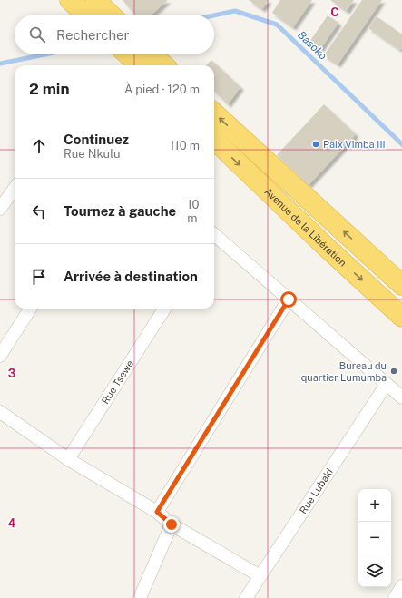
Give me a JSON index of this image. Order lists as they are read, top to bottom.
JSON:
{
  "streets": {
    "highway": ["Avenue de la Libération"],
    "street": ["Rue Tsewe", "Rue Lubaki"]
  },
  "water": ["Basoko"],
  "places": ["Paix Vimba III", "Bureau du quartier Lumumba"],
  "page": {
    "search": "Rechercher",
    "heading": ["2 min", "À pied · 120 m"],
    "list": [
      ["Continuez", "Rue Nkulu", "110 m"],
      ["Tournez à gauche", "10 m"],
      "Arrivée à destination"
    ],
    "map_buttons": ["+", "−"]
  },
  "grid": {
    "columns": ["C"],
    "rows": ["3", "4"]
  }
}
